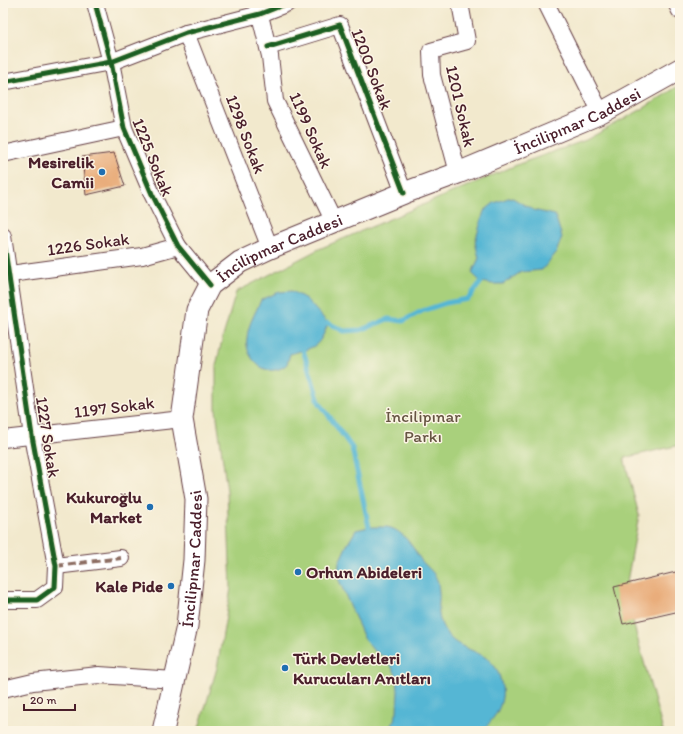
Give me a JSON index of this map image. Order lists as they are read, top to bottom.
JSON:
{
  "streets": {
    "main road": ["İncilipınar Caddesi"],
    "street": [
      "1200 Sokak",
      "1201 Sokak",
      "1199 Sokak",
      "1298 Sokak",
      "1225 Sokak",
      "1226 Sokak",
      "1197 Sokak",
      "1227 Sokak"
    ]
  },
  "crossings": [
    ["1200 Sokak", "İncilipınar Caddesi"],
    ["1200 Sokak", "1199 Sokak"],
    ["1201 Sokak", "İncilipınar Caddesi"],
    ["İncilipınar Caddesi", "1199 Sokak"],
    ["İncilipınar Caddesi", "1298 Sokak"],
    ["İncilipınar Caddesi", "1225 Sokak"],
    ["İncilipınar Caddesi", "1197 Sokak"],
    ["1225 Sokak", "1226 Sokak"],
    ["1226 Sokak", "1227 Sokak"],
    ["1197 Sokak", "1227 Sokak"]
  ],
  "parks": ["İncilipınar Parkı"],
  "places": [
    "Mesirelik Camii",
    "Kukuroğlu Market",
    "Orhun Abideleri",
    "Kale Pide",
    "Türk Devletleri Kurucuları Anıtları"
  ],
  "scale_bar": "20 m"
}
